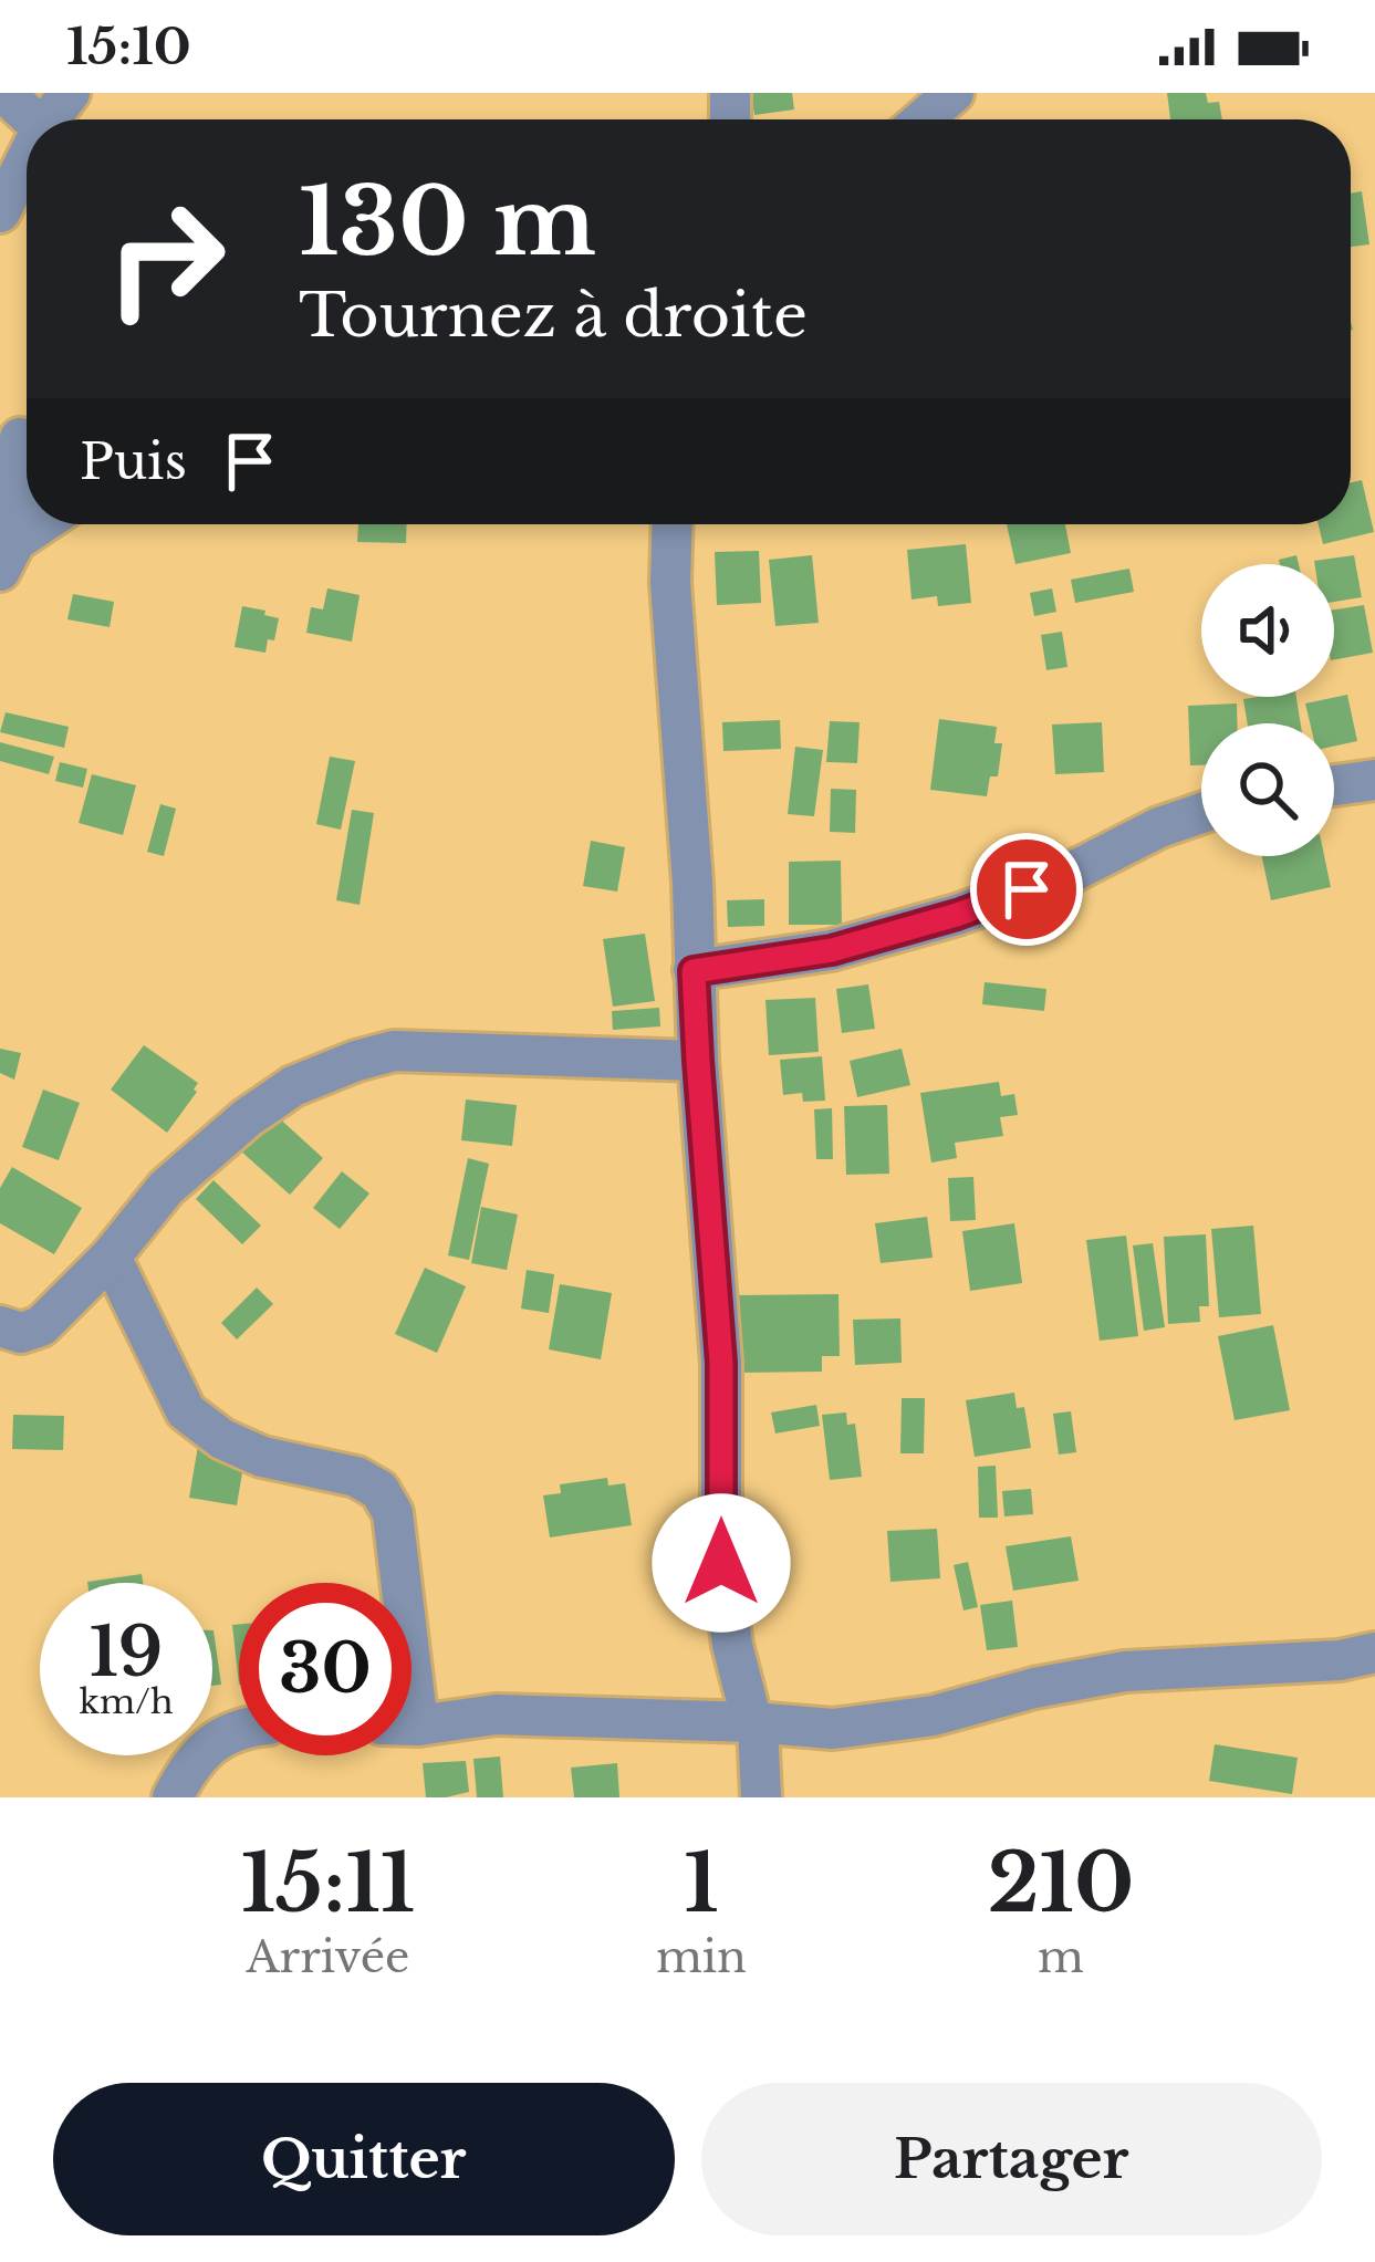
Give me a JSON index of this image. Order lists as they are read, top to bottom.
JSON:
{
  "page": {
    "status": "15:10",
    "turn": ["130 m", "Tournez à droite"],
    "then": "Puis",
    "speed": "19 km/h",
    "limit": "30",
    "eta": [
      "15:11",
      "Arrivée",
      "1",
      "min",
      "210",
      "m"
    ],
    "buttons": ["Quitter", "Partager"]
  }
}
